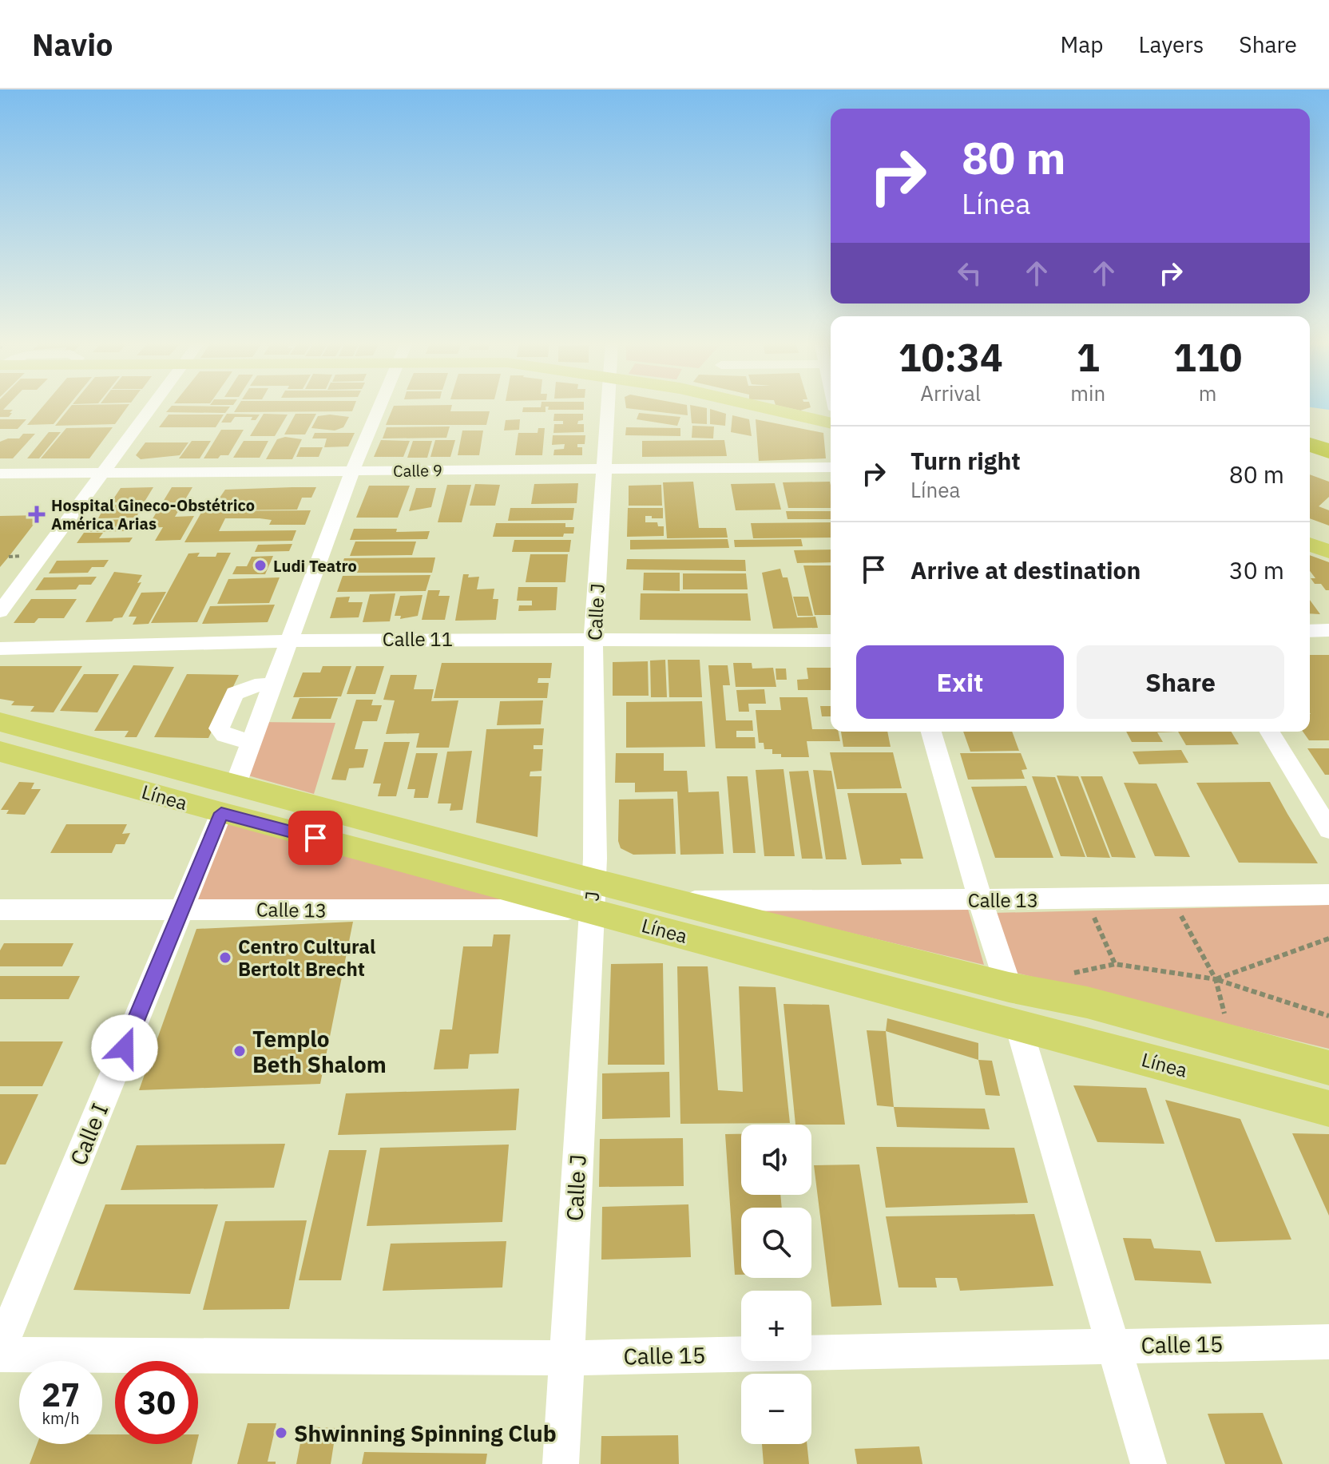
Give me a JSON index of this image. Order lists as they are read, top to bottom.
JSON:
{
  "streets": {
    "main road": ["Línea"],
    "street": [
      "Calle 9",
      "Calle J",
      "Calle 11",
      "Calle 13",
      "Calle I",
      "Calle 15"
    ]
  },
  "crossings": [
    ["Calle 9", "Calle J"],
    ["Calle J", "Calle 11"],
    ["Calle J", "Línea"],
    ["Calle J", "Calle 13"],
    ["Calle J", "Calle 15"],
    ["Línea", "Calle 13"],
    ["Línea", "Calle I"],
    ["Calle 13", "Calle I"]
  ],
  "places": {
    "health": ["Hospital Gineco-Obstétrico América Arias"],
    "other": [
      "Ludi Teatro",
      "Centro Cultural Bertolt Brecht",
      "Templo Beth Shalom",
      "Shwinning Spinning Club"
    ]
  },
  "page": {
    "header": "Navio",
    "nav": ["Map", "Layers", "Share"],
    "turn": ["80 m", "Línea"],
    "eta": [
      "10:34",
      "Arrival",
      "1",
      "min",
      "110",
      "m"
    ],
    "list": [
      {
        "name": "Turn right",
        "note": "Línea",
        "value": "80 m"
      },
      {
        "name": "Arrive at destination",
        "value": "30 m"
      }
    ],
    "buttons": ["Exit", "Share"],
    "map_buttons": ["+", "−"],
    "speed": "27 km/h",
    "limit": "30"
  }
}
